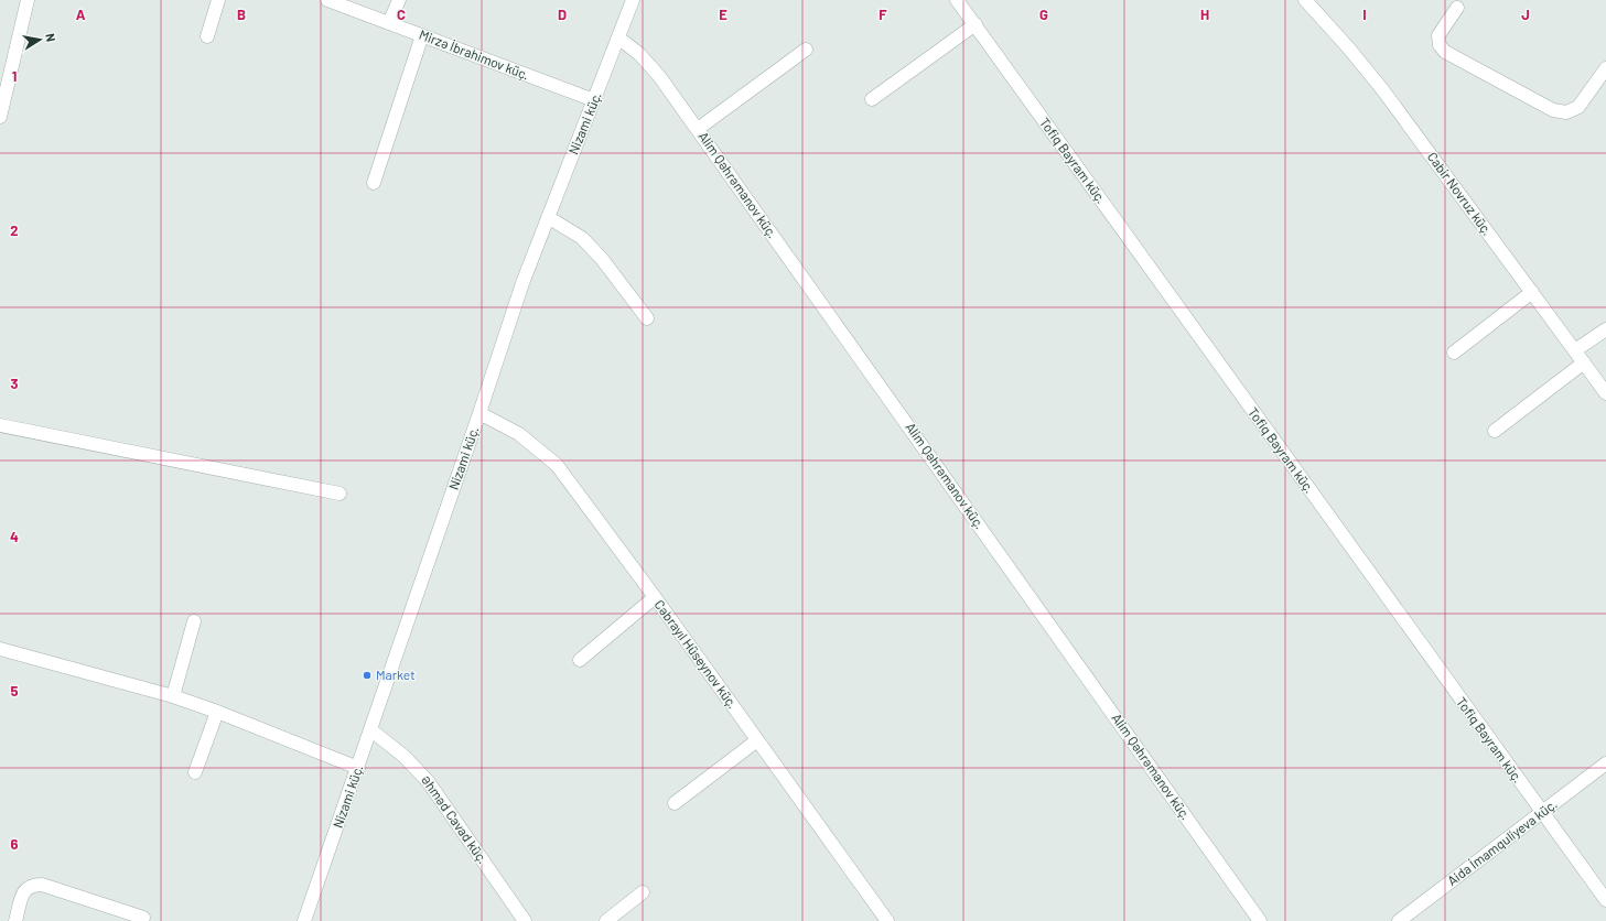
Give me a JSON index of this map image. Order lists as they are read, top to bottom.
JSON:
{
  "streets": {
    "street": [
      "Mirzə İbrahimov küç.",
      "Nizami küç.",
      "Tofiq Bayram küç.",
      "Alim Qəhrəmanov küç.",
      "Cabir Novruz küç.",
      "Cəbrayıl Hüseynov küç.",
      "Əhməd Cavad küç.",
      "Aida İmamquliyeva küç."
    ]
  },
  "crossings": [
    ["Mirzə İbrahimov küç.", "Nizami küç."],
    ["Nizami küç.", "Alim Qəhrəmanov küç."],
    ["Nizami küç.", "Cəbrayıl Hüseynov küç."],
    ["Nizami küç.", "Əhməd Cavad küç."],
    ["Tofiq Bayram küç.", "Aida İmamquliyeva küç."]
  ],
  "places": ["Market"],
  "north": "right",
  "grid": {
    "columns": [
      "A",
      "B",
      "C",
      "D",
      "E",
      "F",
      "G",
      "H",
      "I",
      "J"
    ],
    "rows": [
      "1",
      "2",
      "3",
      "4",
      "5",
      "6"
    ]
  }
}
